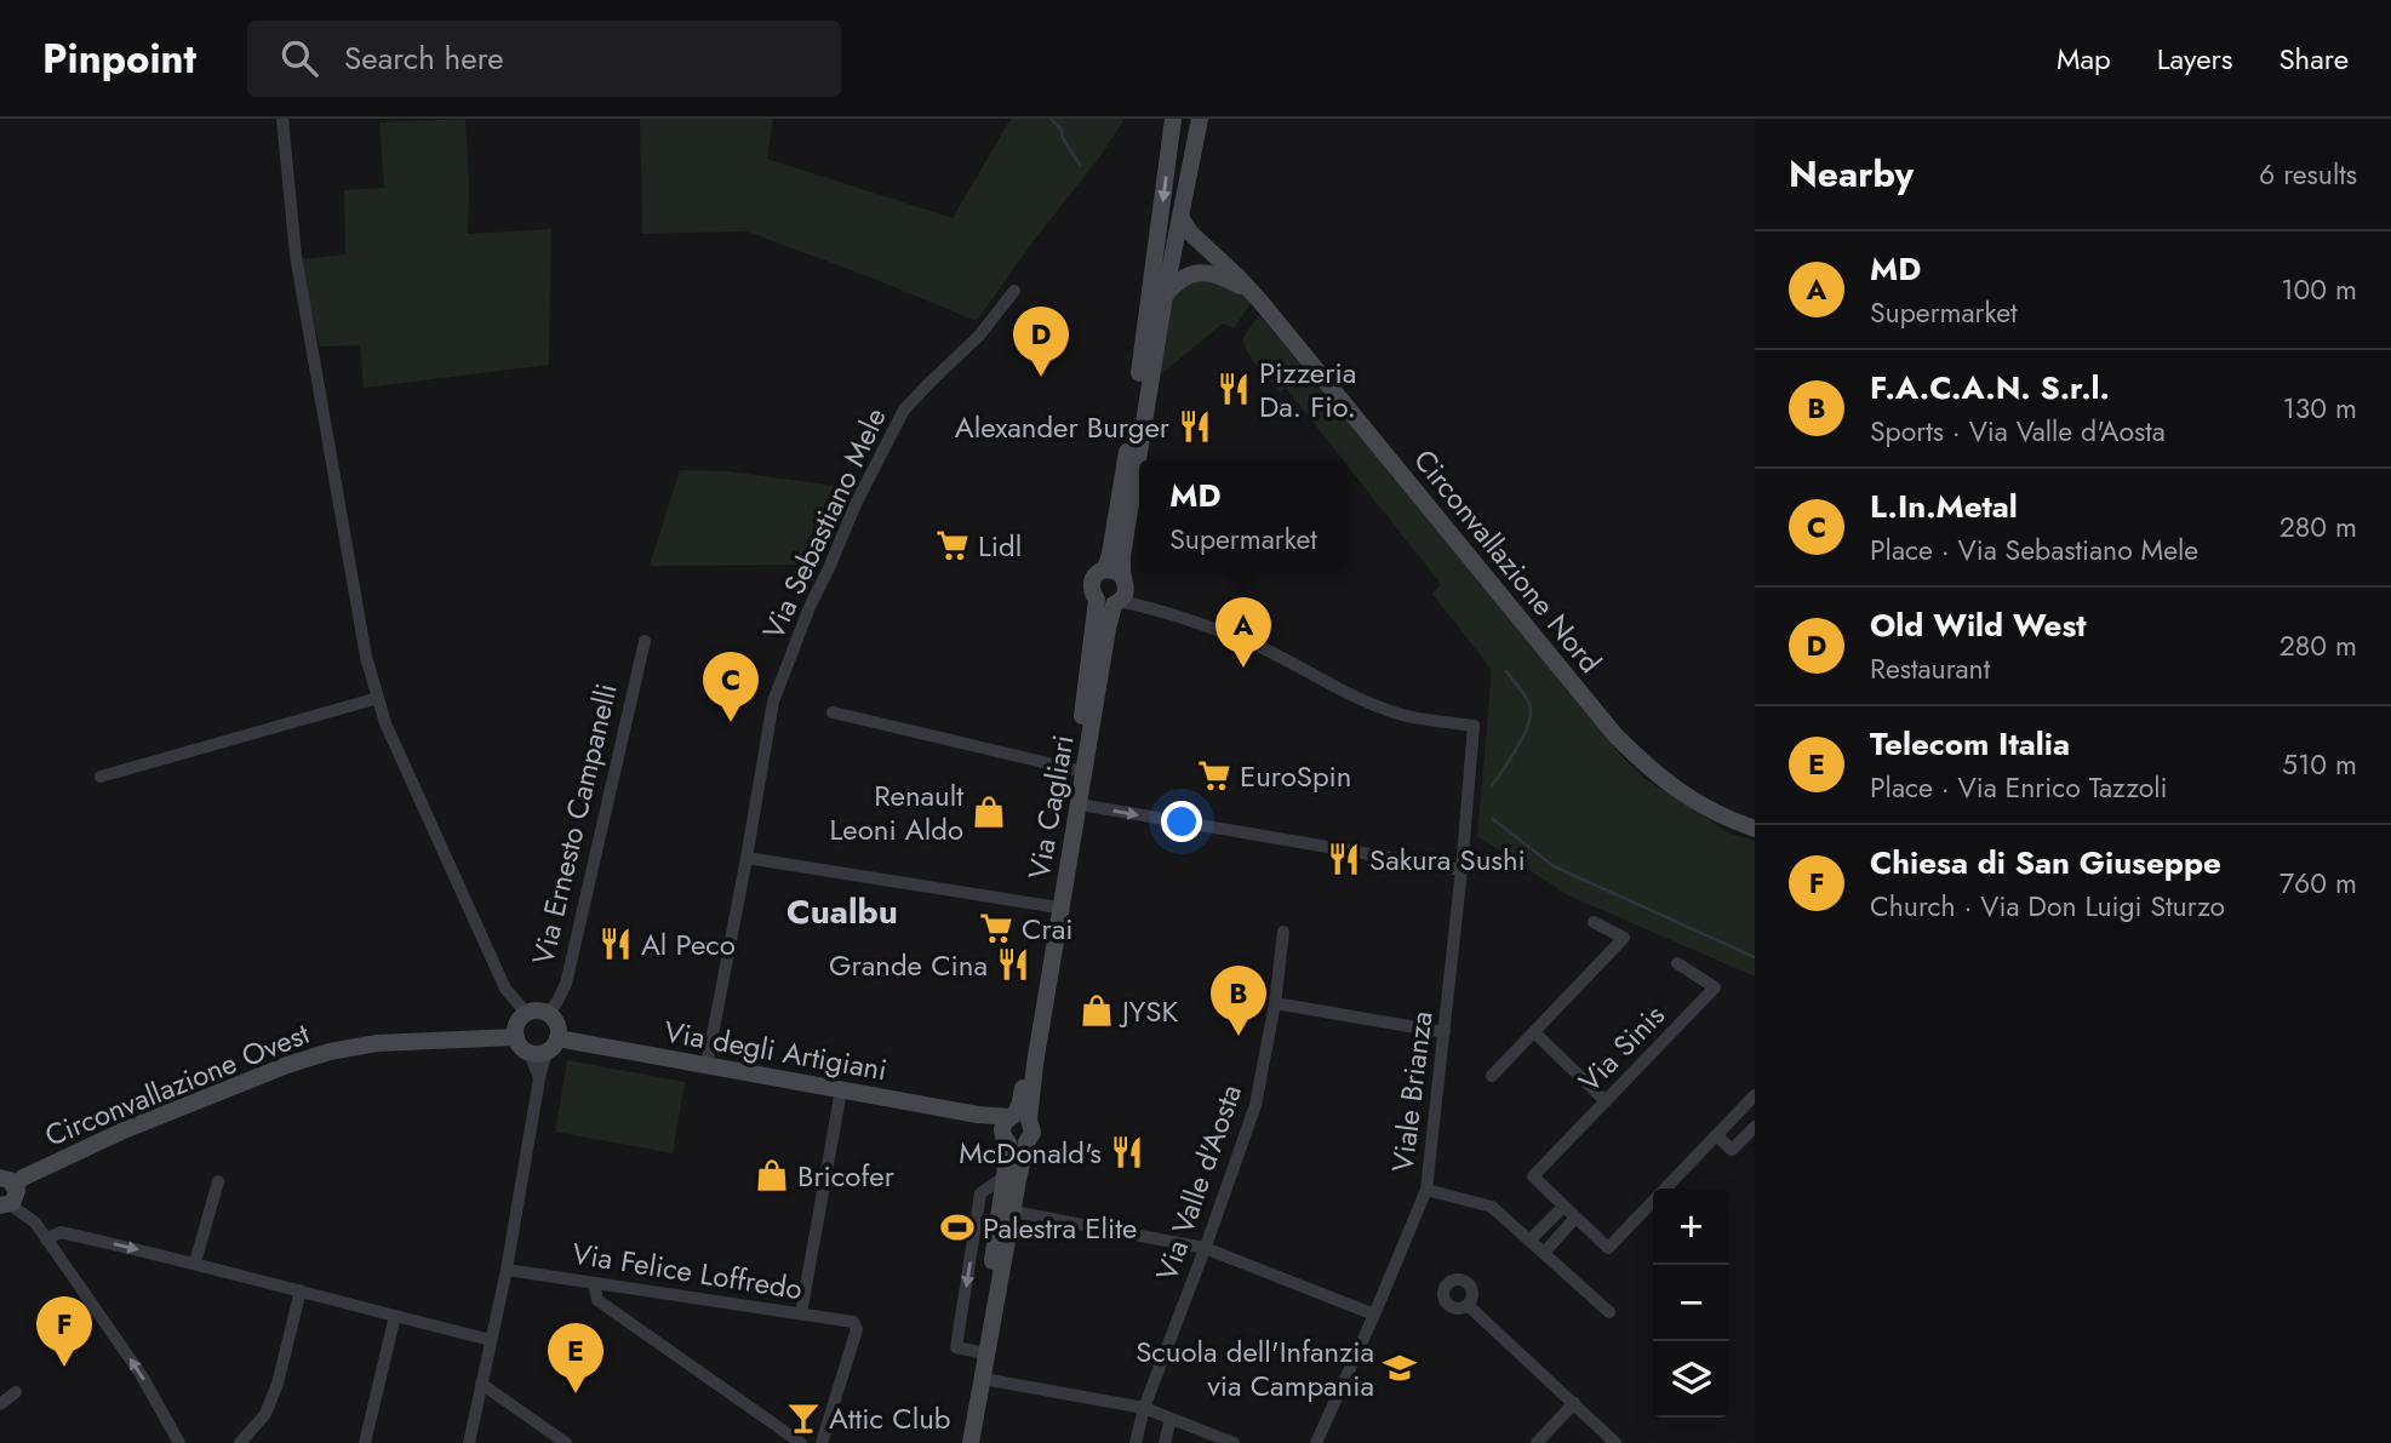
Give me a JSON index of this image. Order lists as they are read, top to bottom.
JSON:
{
  "streets": {
    "main road": [
      "Circonvallazione Nord",
      "Via Cagliari",
      "Via degli Artigiani",
      "Circonvallazione Ovest"
    ],
    "street": [
      "Via Sebastiano Mele",
      "Via Ernesto Campanelli",
      "Via Sinis",
      "Viale Brianza",
      "Via Valle d'Aosta",
      "Via Felice Loffredo"
    ]
  },
  "crossings": [
    ["Via Sebastiano Mele", "Via degli Artigiani"],
    ["Circonvallazione Nord", "Via Cagliari"],
    ["Via Cagliari", "Via degli Artigiani"],
    ["Via Ernesto Campanelli", "Via degli Artigiani"],
    ["Via Ernesto Campanelli", "Circonvallazione Ovest"],
    ["Via degli Artigiani", "Circonvallazione Ovest"]
  ],
  "districts": ["Cualbu"],
  "places": {
    "restaurant": [
      "Pizzeria Da. Fio.",
      "Alexander Burger",
      "Sakura Sushi",
      "Al Peco",
      "Grande Cina",
      "McDonald's"
    ],
    "supermarket": ["Lidl", "EuroSpin", "Crai"],
    "shop": ["Renault Leoni Aldo", "JYSK", "Bricofer"],
    "sports": ["Palestra Elite"],
    "school or university": ["Scuola dell'Infanzia via Campania"],
    "bar": ["Attic Club"]
  },
  "page": {
    "header": "Pinpoint",
    "search": "Search here",
    "nav": ["Map", "Layers", "Share"],
    "heading": ["Nearby", "6 results"],
    "list": [
      {
        "mark": "A",
        "name": "MD",
        "note": "Supermarket",
        "value": "100 m"
      },
      {
        "mark": "B",
        "name": "F.A.C.A.N. S.r.l.",
        "note": "Sports · Via Valle d'Aosta",
        "value": "130 m"
      },
      {
        "mark": "C",
        "name": "L.In.Metal",
        "note": "Place · Via Sebastiano Mele",
        "value": "280 m"
      },
      {
        "mark": "D",
        "name": "Old Wild West",
        "note": "Restaurant",
        "value": "280 m"
      },
      {
        "mark": "E",
        "name": "Telecom Italia",
        "note": "Place · Via Enrico Tazzoli",
        "value": "510 m"
      },
      {
        "mark": "F",
        "name": "Chiesa di San Giuseppe",
        "note": "Church · Via Don Luigi Sturzo",
        "value": "760 m"
      }
    ],
    "pins": [
      "D",
      "A",
      "C",
      "B",
      "F",
      "E"
    ],
    "popup": ["MD", "Supermarket"],
    "map_buttons": ["+", "−"]
  }
}
